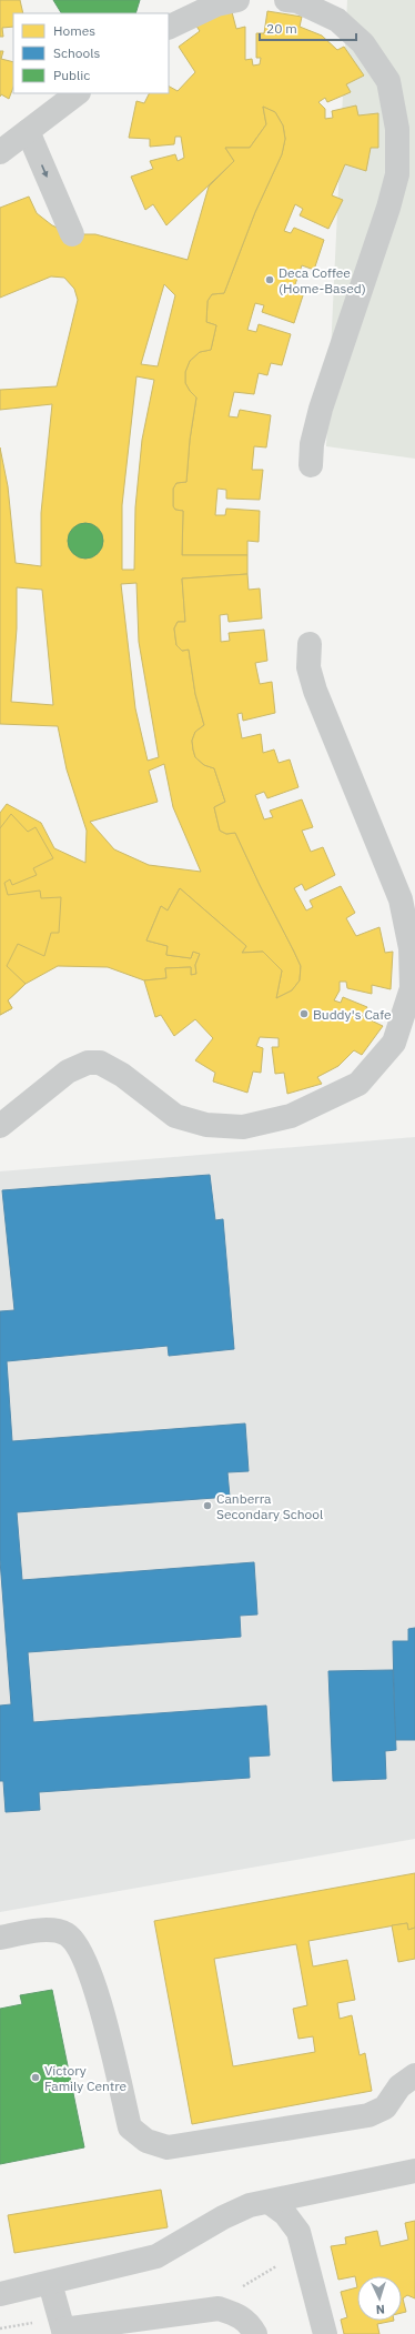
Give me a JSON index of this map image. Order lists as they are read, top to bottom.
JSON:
{
  "places": [
    "Deca Coffee (Home-Based)",
    "Buddy's Cafe",
    "Canberra Secondary School",
    "Victory Family Centre"
  ],
  "legend": ["Homes", "Schools", "Public"],
  "scale_bar": "20 m",
  "north": "bottom"
}
